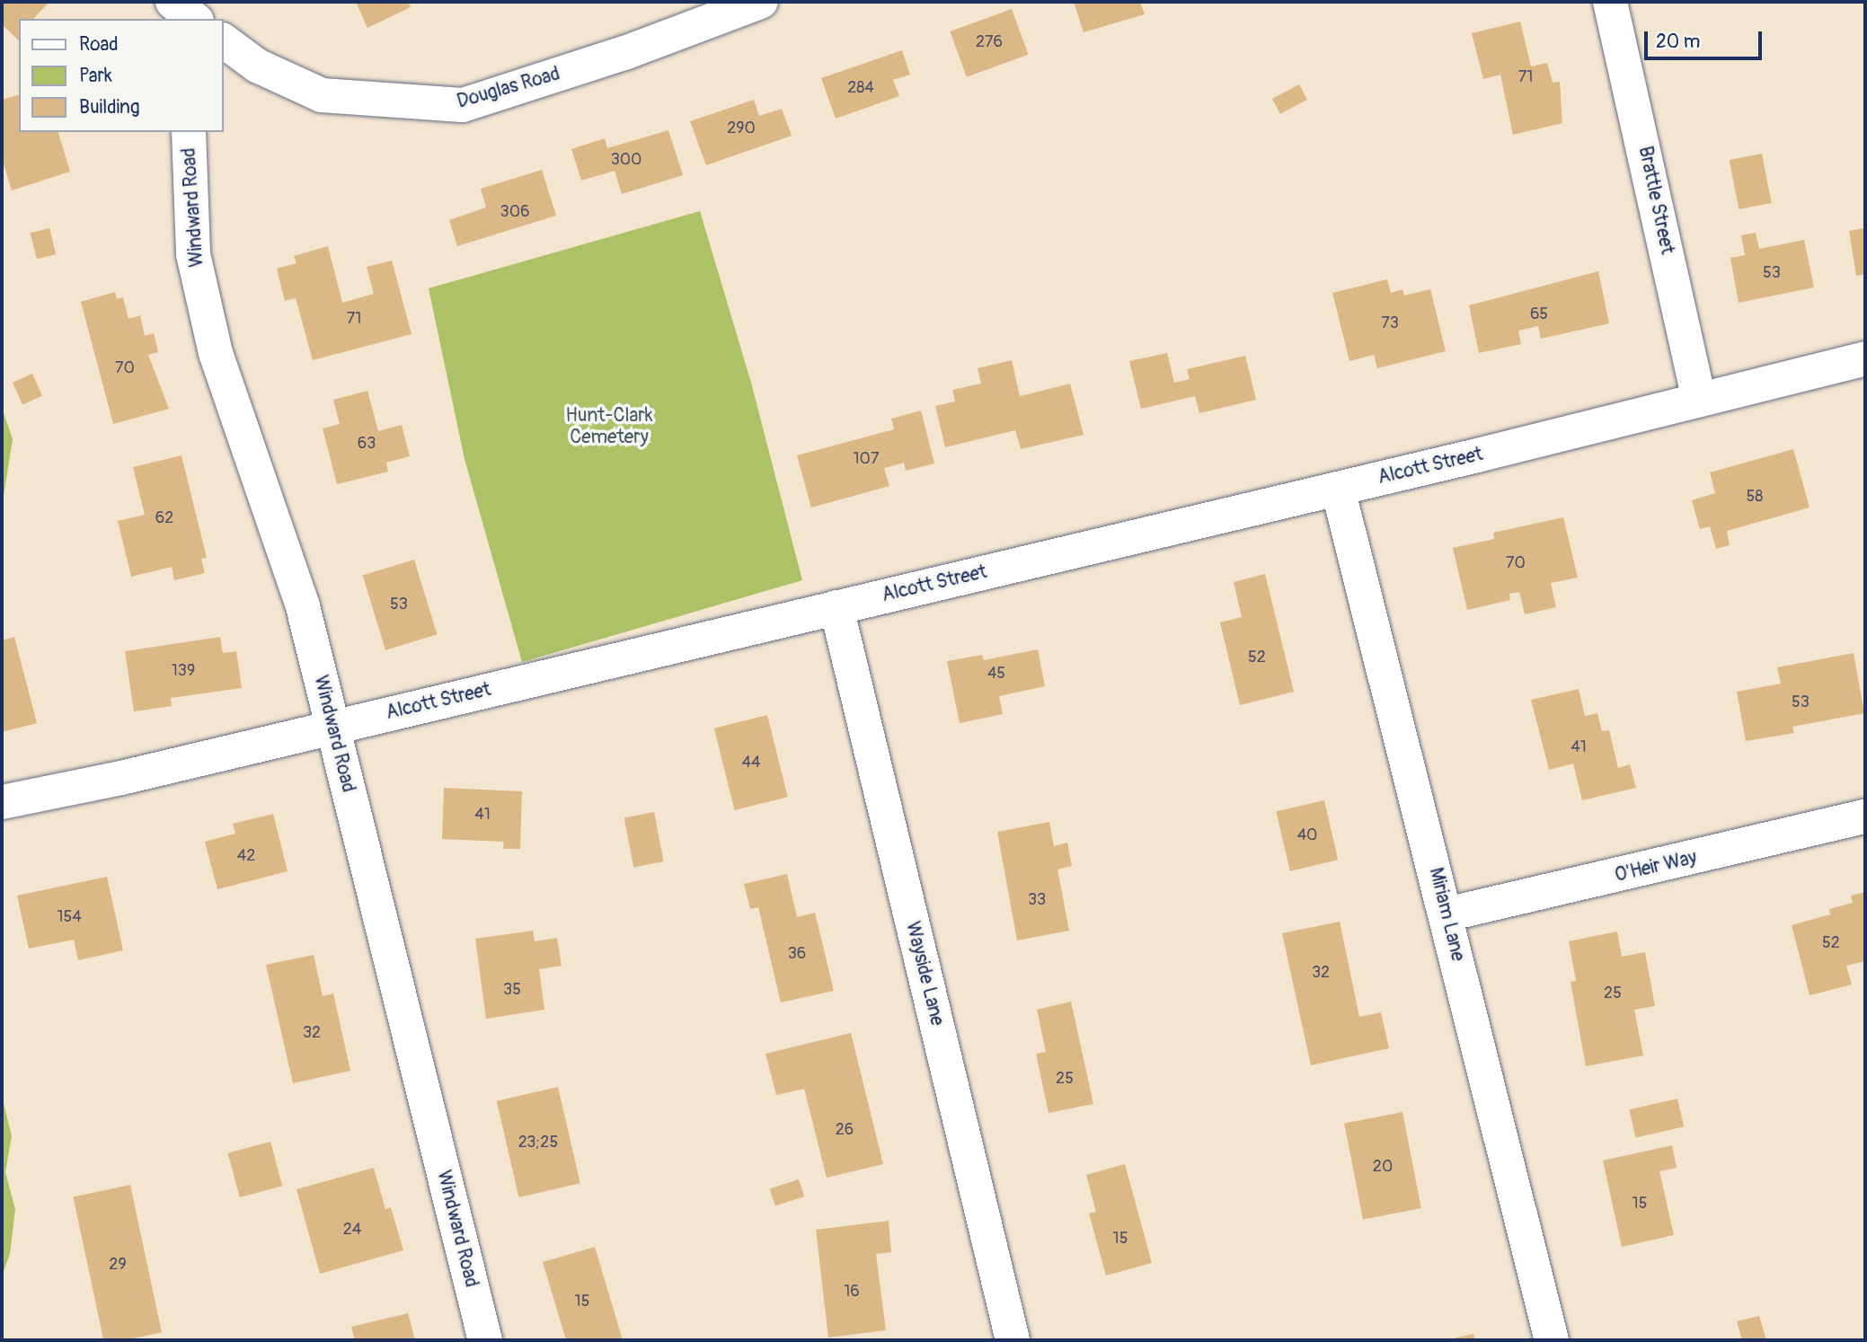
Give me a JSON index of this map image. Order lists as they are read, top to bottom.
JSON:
{
  "streets": {
    "street": [
      "Douglas Road",
      "Brattle Street",
      "Windward Road",
      "Alcott Street",
      "O'Heir Way",
      "Miriam Lane",
      "Wayside Lane"
    ]
  },
  "crossings": [
    ["Brattle Street", "Alcott Street"],
    ["Windward Road", "Alcott Street"],
    ["Alcott Street", "Miriam Lane"],
    ["Alcott Street", "Wayside Lane"],
    ["O'Heir Way", "Miriam Lane"]
  ],
  "parks": ["Hunt-Clark Cemetery"],
  "house_numbers": [
    "276",
    "71",
    "284",
    "290",
    "300",
    "306",
    "53",
    "65",
    "71",
    "73",
    "70",
    "63",
    "107",
    "58",
    "62",
    "70",
    "53",
    "52",
    "139",
    "45",
    "53",
    "41",
    "44",
    "41",
    "40",
    "42",
    "33",
    "154",
    "52",
    "36",
    "32",
    "35",
    "25",
    "32",
    "25",
    "26",
    "23;25",
    "20",
    "15",
    "24",
    "15",
    "29",
    "16",
    "15"
  ],
  "legend": ["Road", "Park", "Building"],
  "scale_bar": "20 m"
}
